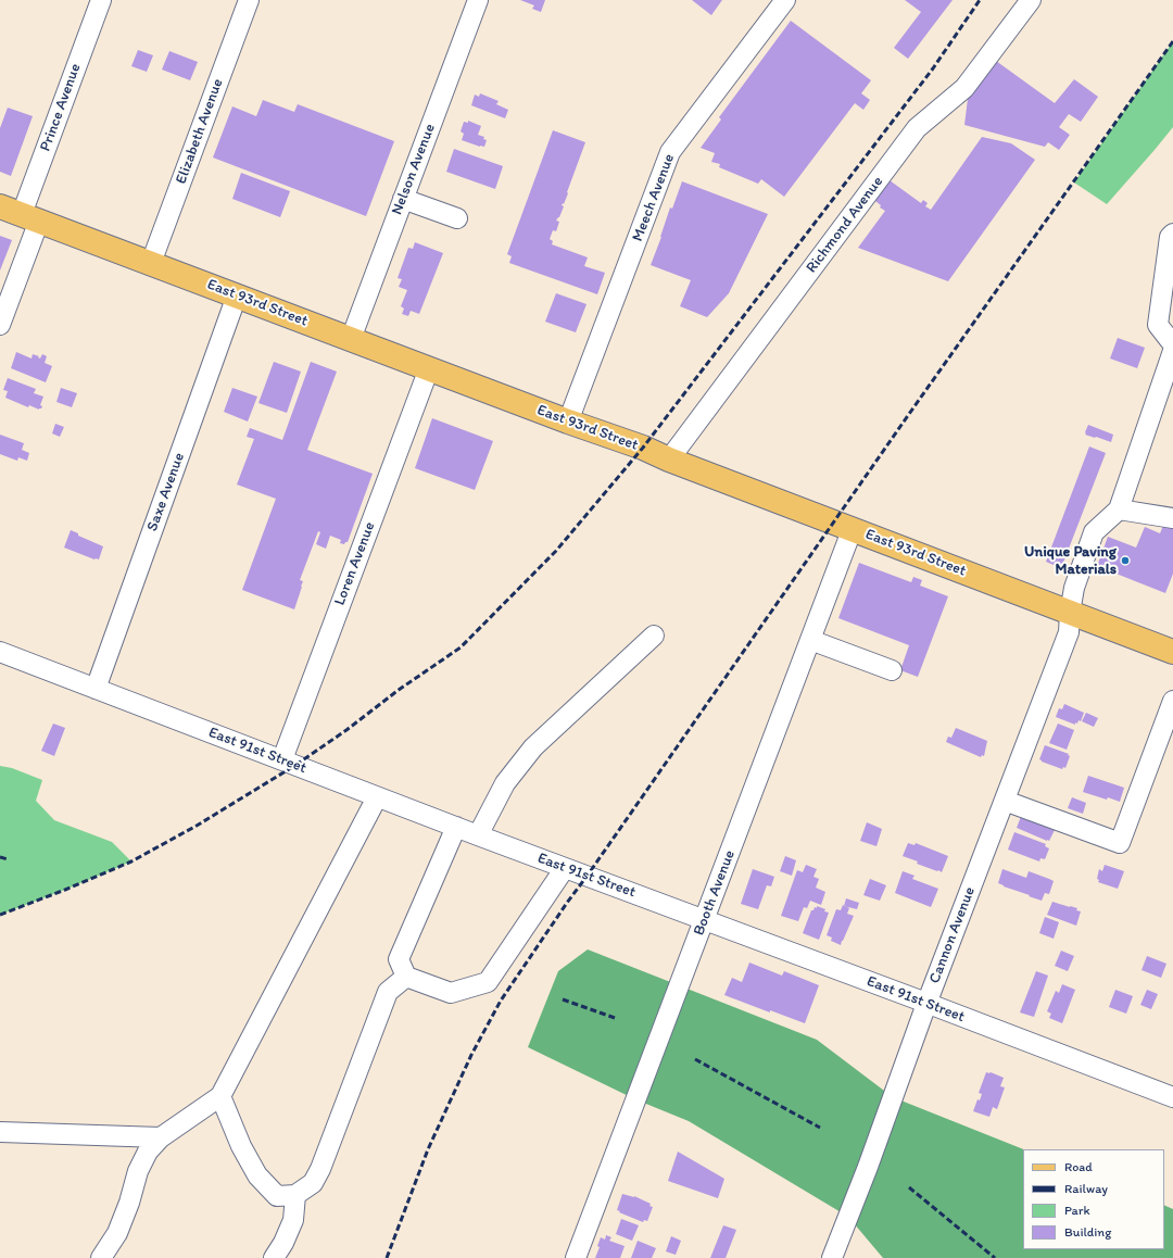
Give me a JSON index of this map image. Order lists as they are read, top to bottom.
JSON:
{
  "streets": {
    "main road": ["East 93rd Street"],
    "street": [
      "Prince Avenue",
      "Elizabeth Avenue",
      "Nelson Avenue",
      "Meech Avenue",
      "Richmond Avenue",
      "Saxe Avenue",
      "Loren Avenue",
      "East 91st Street",
      "Booth Avenue",
      "Cannon Avenue"
    ]
  },
  "crossings": [
    ["Prince Avenue", "East 93rd Street"],
    ["Elizabeth Avenue", "East 93rd Street"],
    ["Nelson Avenue", "East 93rd Street"],
    ["Meech Avenue", "East 93rd Street"],
    ["Richmond Avenue", "East 93rd Street"],
    ["East 93rd Street", "Saxe Avenue"],
    ["East 93rd Street", "Loren Avenue"],
    ["East 93rd Street", "Booth Avenue"],
    ["East 93rd Street", "Cannon Avenue"],
    ["Saxe Avenue", "East 91st Street"],
    ["Loren Avenue", "East 91st Street"],
    ["East 91st Street", "Booth Avenue"],
    ["East 91st Street", "Cannon Avenue"]
  ],
  "places": ["Unique Paving Materials"],
  "legend": [
    "Road",
    "Railway",
    "Park",
    "Building"
  ]
}
